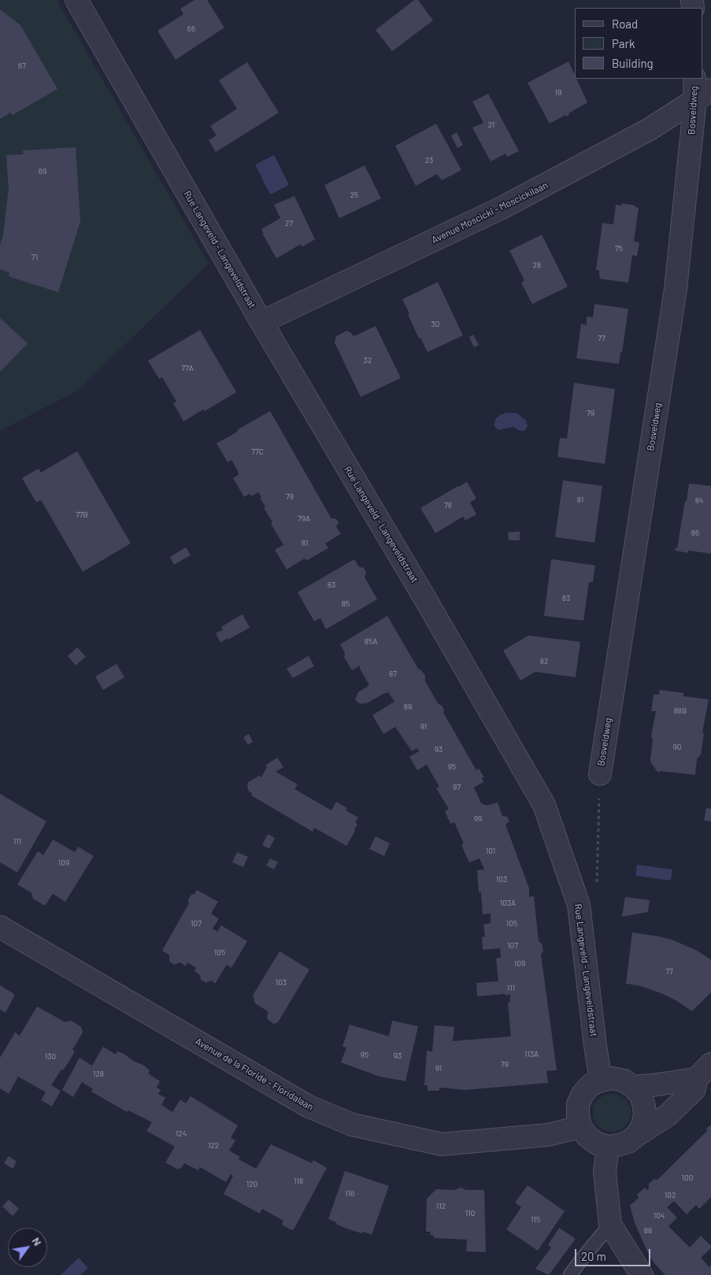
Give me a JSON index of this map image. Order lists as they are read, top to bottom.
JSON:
{
  "streets": {
    "street": [
      "Bosveldweg",
      "Avenue Moscicki - Moscickilaan",
      "Rue Langeveld - Langeveldstraat",
      "Avenue de la Floride - Floridalaan"
    ]
  },
  "crossings": [
    ["Bosveldweg", "Avenue Moscicki - Moscickilaan"],
    ["Avenue Moscicki - Moscickilaan", "Rue Langeveld - Langeveldstraat"],
    ["Rue Langeveld - Langeveldstraat", "Avenue de la Floride - Floridalaan"]
  ],
  "house_numbers": [
    "66",
    "67",
    "19",
    "21",
    "23",
    "69",
    "25",
    "27",
    "75",
    "71",
    "28",
    "30",
    "77",
    "32",
    "77A",
    "79",
    "77C",
    "79",
    "81",
    "84",
    "78",
    "77B",
    "79A",
    "86",
    "81",
    "83",
    "83",
    "85",
    "85A",
    "82",
    "87",
    "89",
    "88B",
    "91",
    "90",
    "93",
    "95",
    "97",
    "99",
    "111",
    "101",
    "109",
    "103",
    "103A",
    "107",
    "105",
    "107",
    "105",
    "109",
    "77",
    "103",
    "111",
    "113A",
    "95",
    "93",
    "130",
    "79",
    "91",
    "128",
    "124",
    "122",
    "100",
    "118",
    "120",
    "116",
    "102",
    "112",
    "110",
    "104",
    "115",
    "88"
  ],
  "legend": ["Road", "Park", "Building"],
  "scale_bar": "20 m",
  "north": "top right"
}
